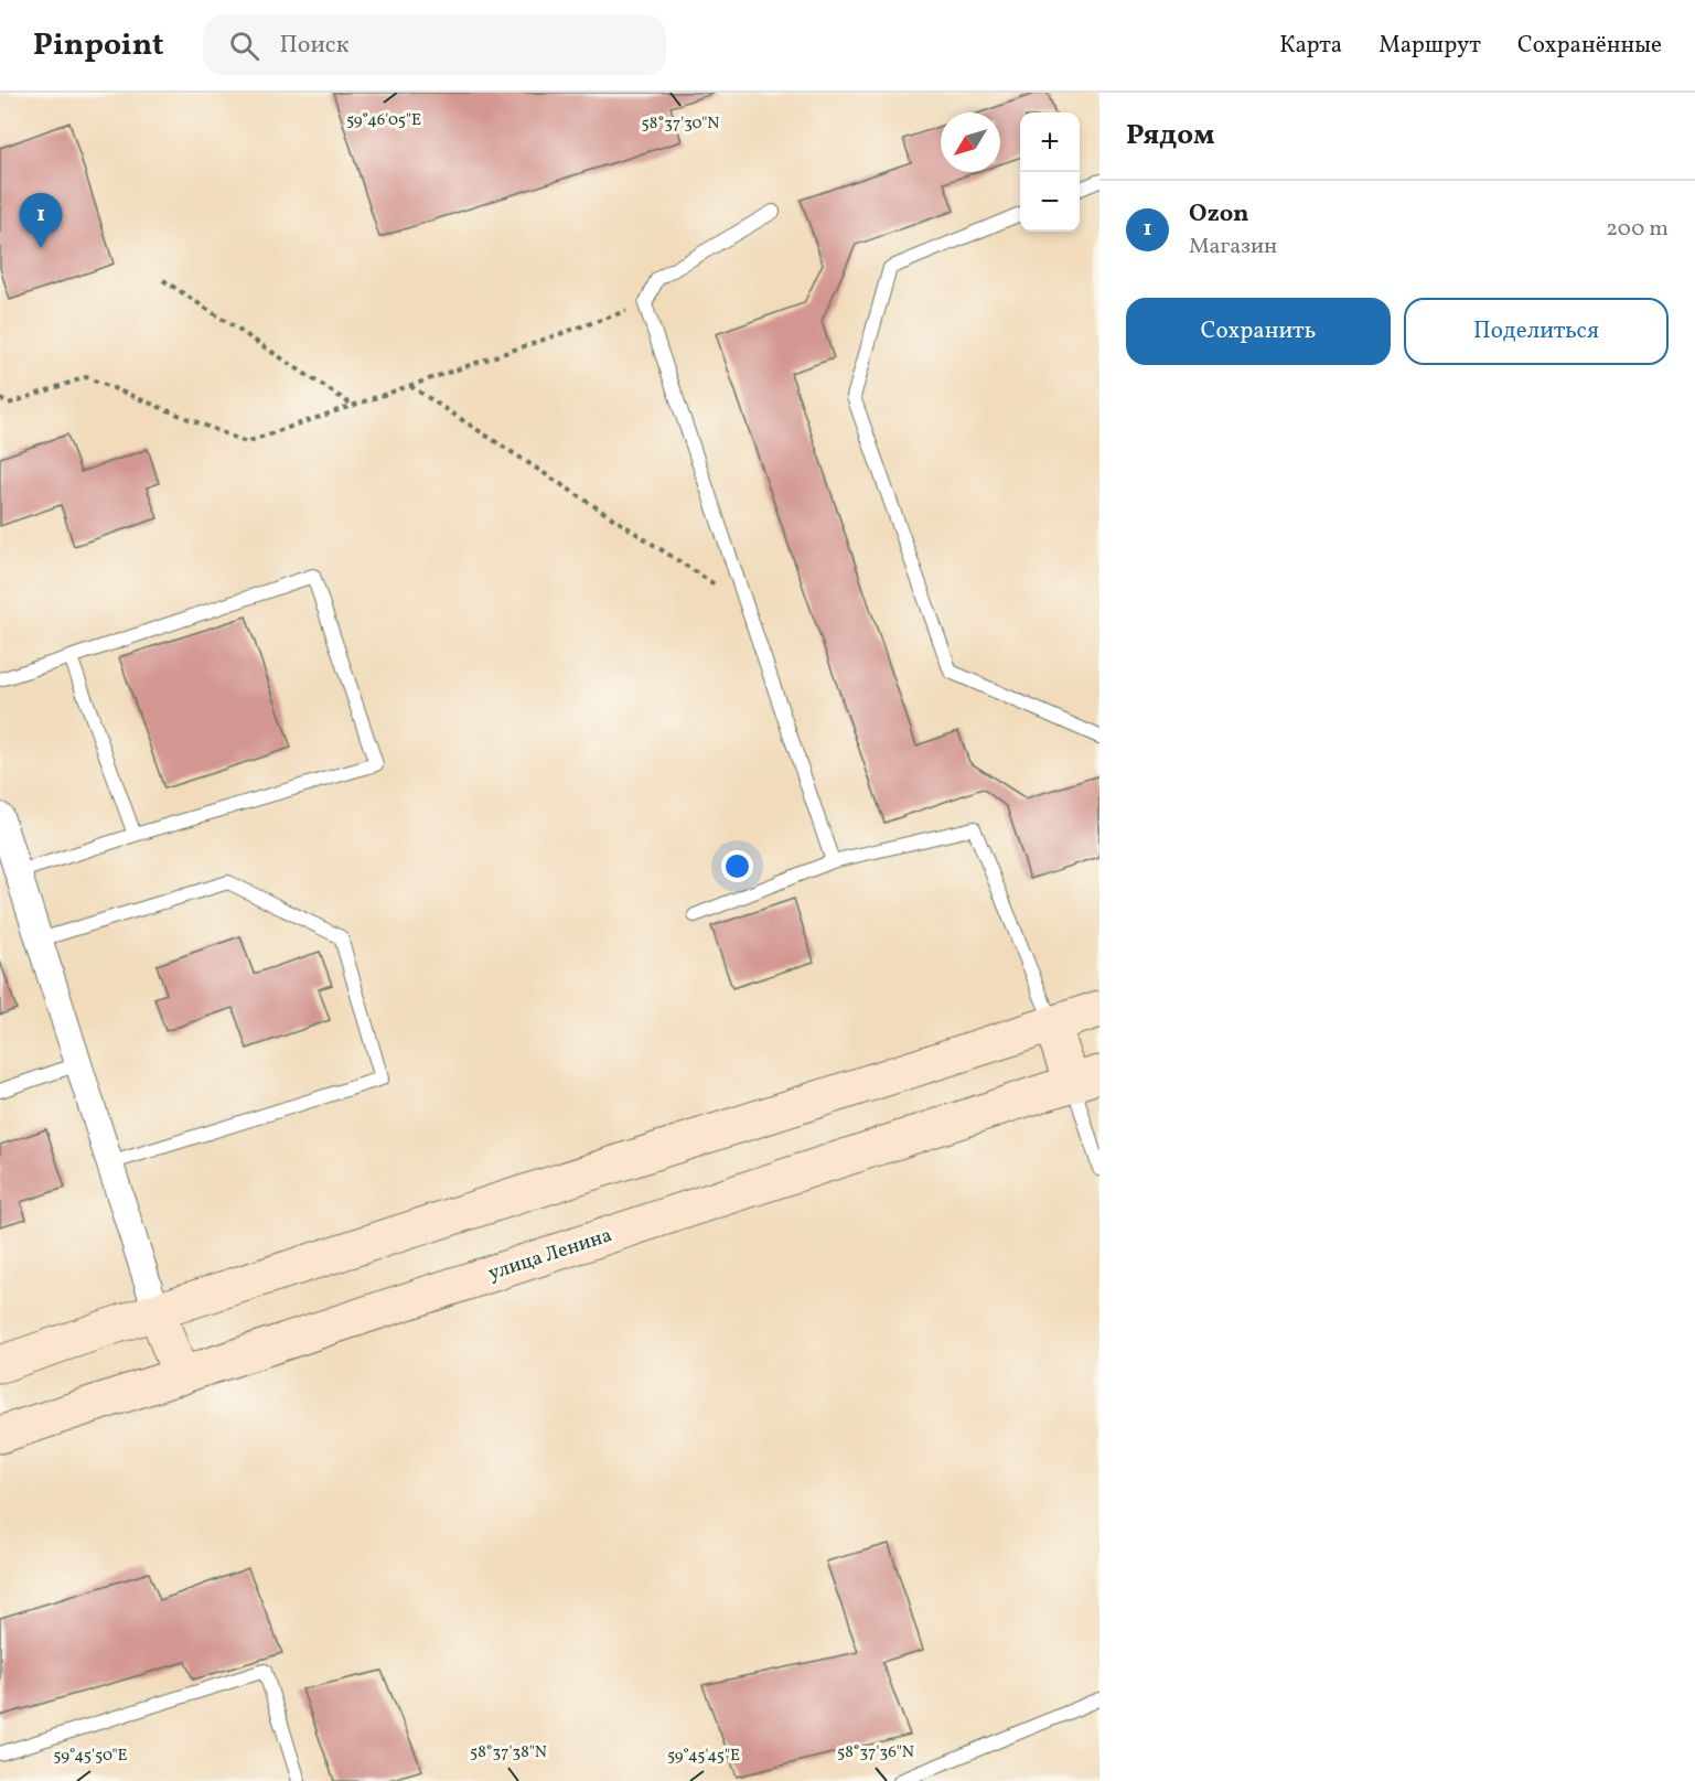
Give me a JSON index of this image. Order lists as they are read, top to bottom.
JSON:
{
  "streets": {
    "main road": ["улица Ленина"]
  },
  "north": "bottom left",
  "page": {
    "header": "Pinpoint",
    "search": "Поиск",
    "nav": ["Карта", "Маршрут", "Сохранённые"],
    "heading": "Рядом",
    "map_buttons": ["+", "−"],
    "list": [
      {
        "mark": "1",
        "name": "Ozon",
        "note": "Магазин",
        "value": "200 m"
      }
    ],
    "pins": "1",
    "buttons": ["Сохранить", "Поделиться"]
  },
  "coordinates": [
    "59°46'05\"E",
    "58°37'30\"N",
    "58°37'38\"N",
    "58°37'36\"N",
    "59°45'50\"E",
    "59°45'45\"E"
  ]
}
